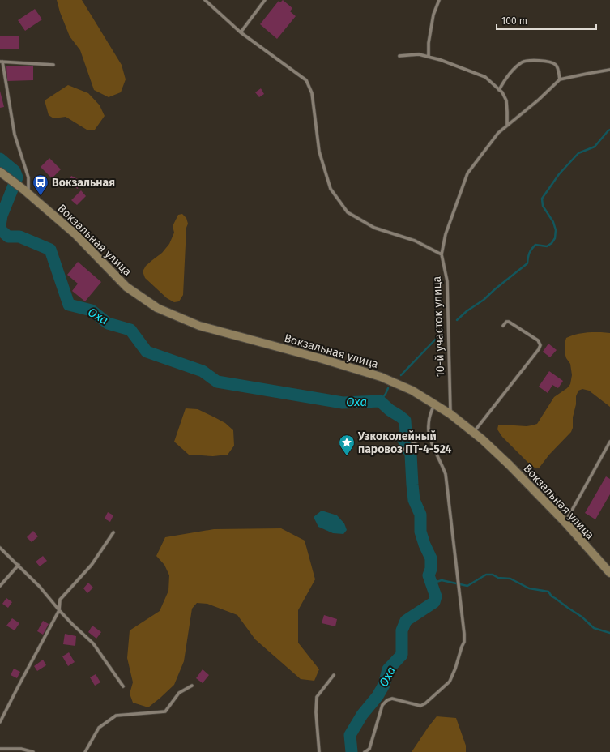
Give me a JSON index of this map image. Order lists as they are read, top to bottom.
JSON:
{
  "streets": {
    "street": ["Вокзальная улица"],
    "lane": ["10-й участок улица"]
  },
  "crossings": [
    ["Вокзальная улица", "10-й участок улица"]
  ],
  "water": ["Оха"],
  "places": {
    "bus stop": ["Вокзальная"],
    "place": ["Узкоколейный паровоз ПТ-4-524"]
  },
  "scale_bar": "100 m"
}
